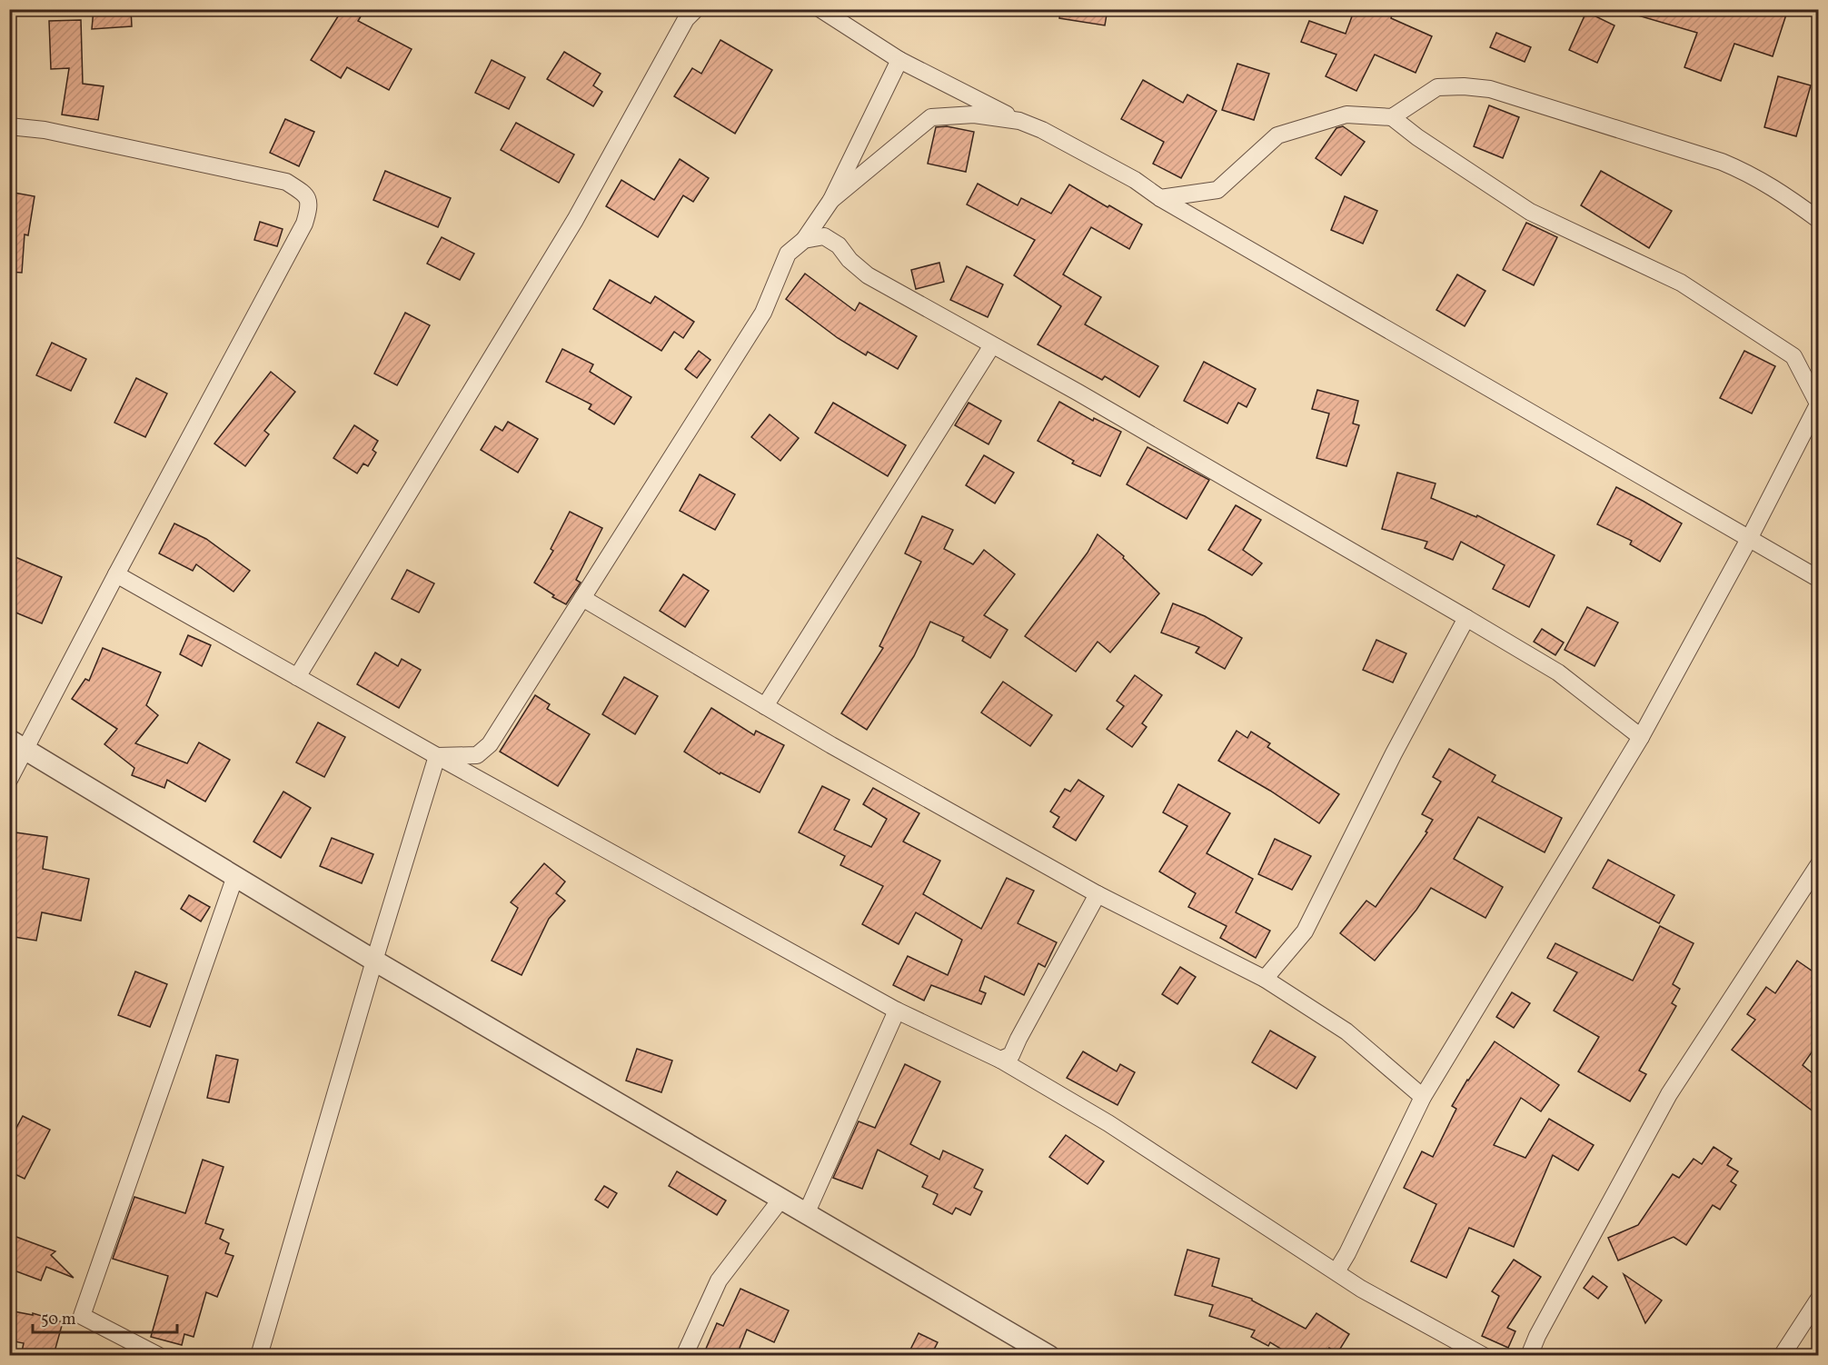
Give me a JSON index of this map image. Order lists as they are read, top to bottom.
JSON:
{
  "scale_bar": "50 m"
}
